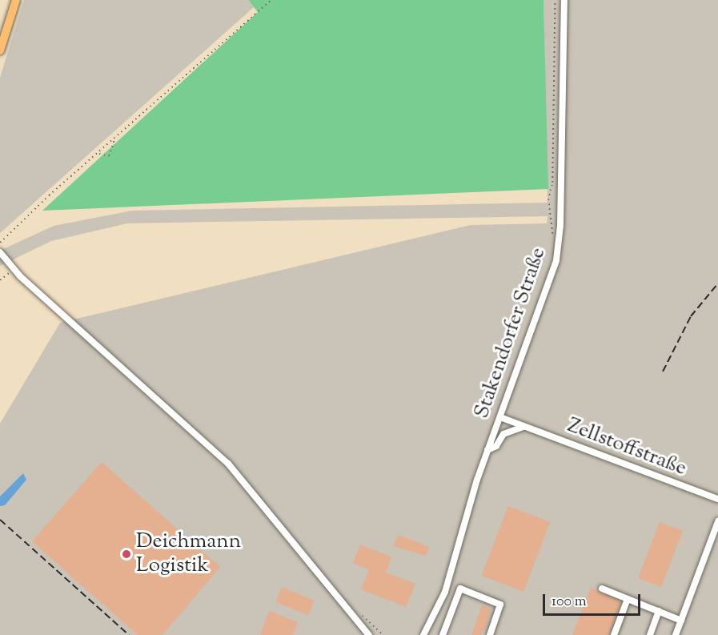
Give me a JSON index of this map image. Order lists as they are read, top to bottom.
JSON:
{
  "streets": {
    "street": ["Stakendorfer Straße", "Zellstoffstraße"]
  },
  "crossings": [
    ["Stakendorfer Straße", "Zellstoffstraße"]
  ],
  "places": ["Deichmann Logistik"],
  "scale_bar": "100 m"
}
